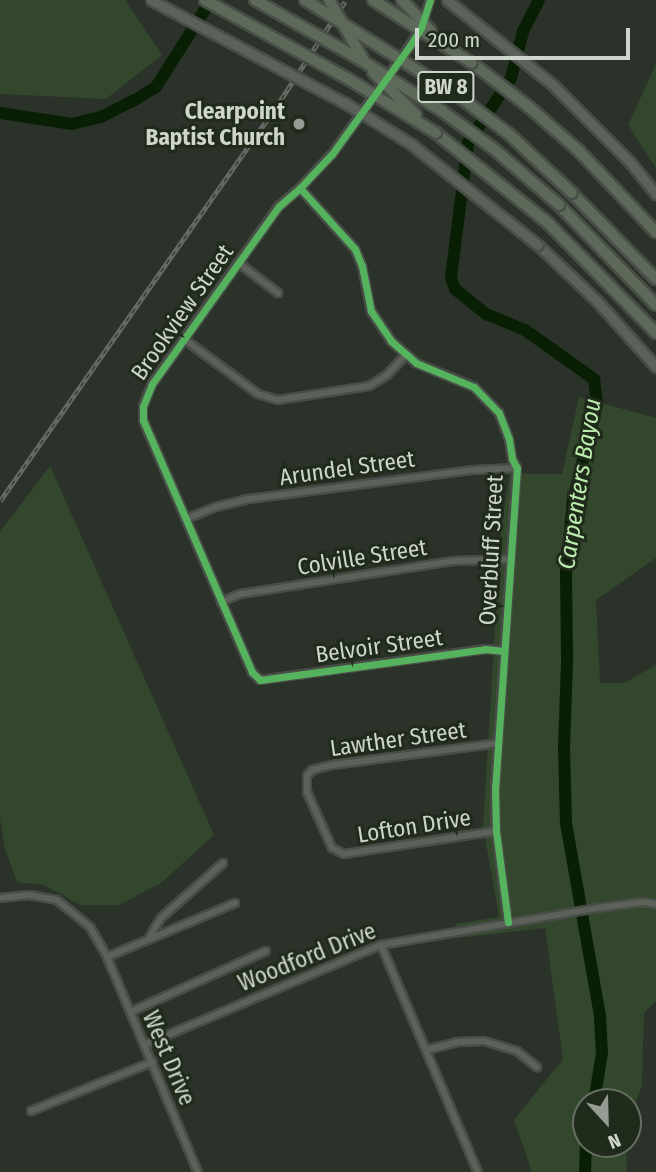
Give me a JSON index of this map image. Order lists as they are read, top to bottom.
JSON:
{
  "streets": {
    "highway": ["BW 8"],
    "street": [
      "Brookview Street",
      "Arundel Street",
      "Overbluff Street",
      "Colville Street",
      "Belvoir Street",
      "Lawther Street",
      "Lofton Drive",
      "Woodford Drive",
      "West Drive"
    ]
  },
  "crossings": [
    ["Brookview Street", "Arundel Street"],
    ["Brookview Street", "Overbluff Street"],
    ["Brookview Street", "Colville Street"],
    ["Brookview Street", "Belvoir Street"],
    ["Arundel Street", "Overbluff Street"],
    ["Overbluff Street", "Colville Street"],
    ["Overbluff Street", "Belvoir Street"],
    ["Overbluff Street", "Lawther Street"],
    ["Overbluff Street", "Lofton Drive"],
    ["Overbluff Street", "Woodford Drive"],
    ["Lawther Street", "Lofton Drive"],
    ["Woodford Drive", "West Drive"]
  ],
  "water": ["Carpenters Bayou"],
  "places": ["Clearpoint Baptist Church"],
  "scale_bar": "200 m",
  "north": "bottom"
}
